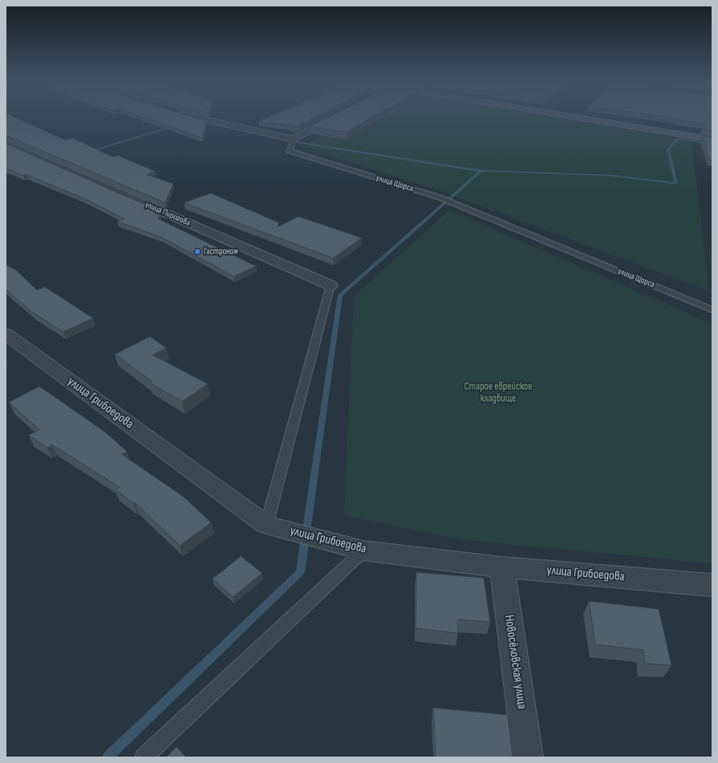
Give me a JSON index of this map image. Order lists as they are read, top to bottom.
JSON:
{
  "streets": {
    "street": ["улица Пирогова", "улица Грибоедова", "Новосёловская улица"],
    "lane": ["улица Щорса"]
  },
  "crossings": [
    ["улица Грибоедова", "Новосёловская улица"]
  ],
  "parks": ["Старое еврейское кладбище"],
  "places": ["Гастроном"]
}
